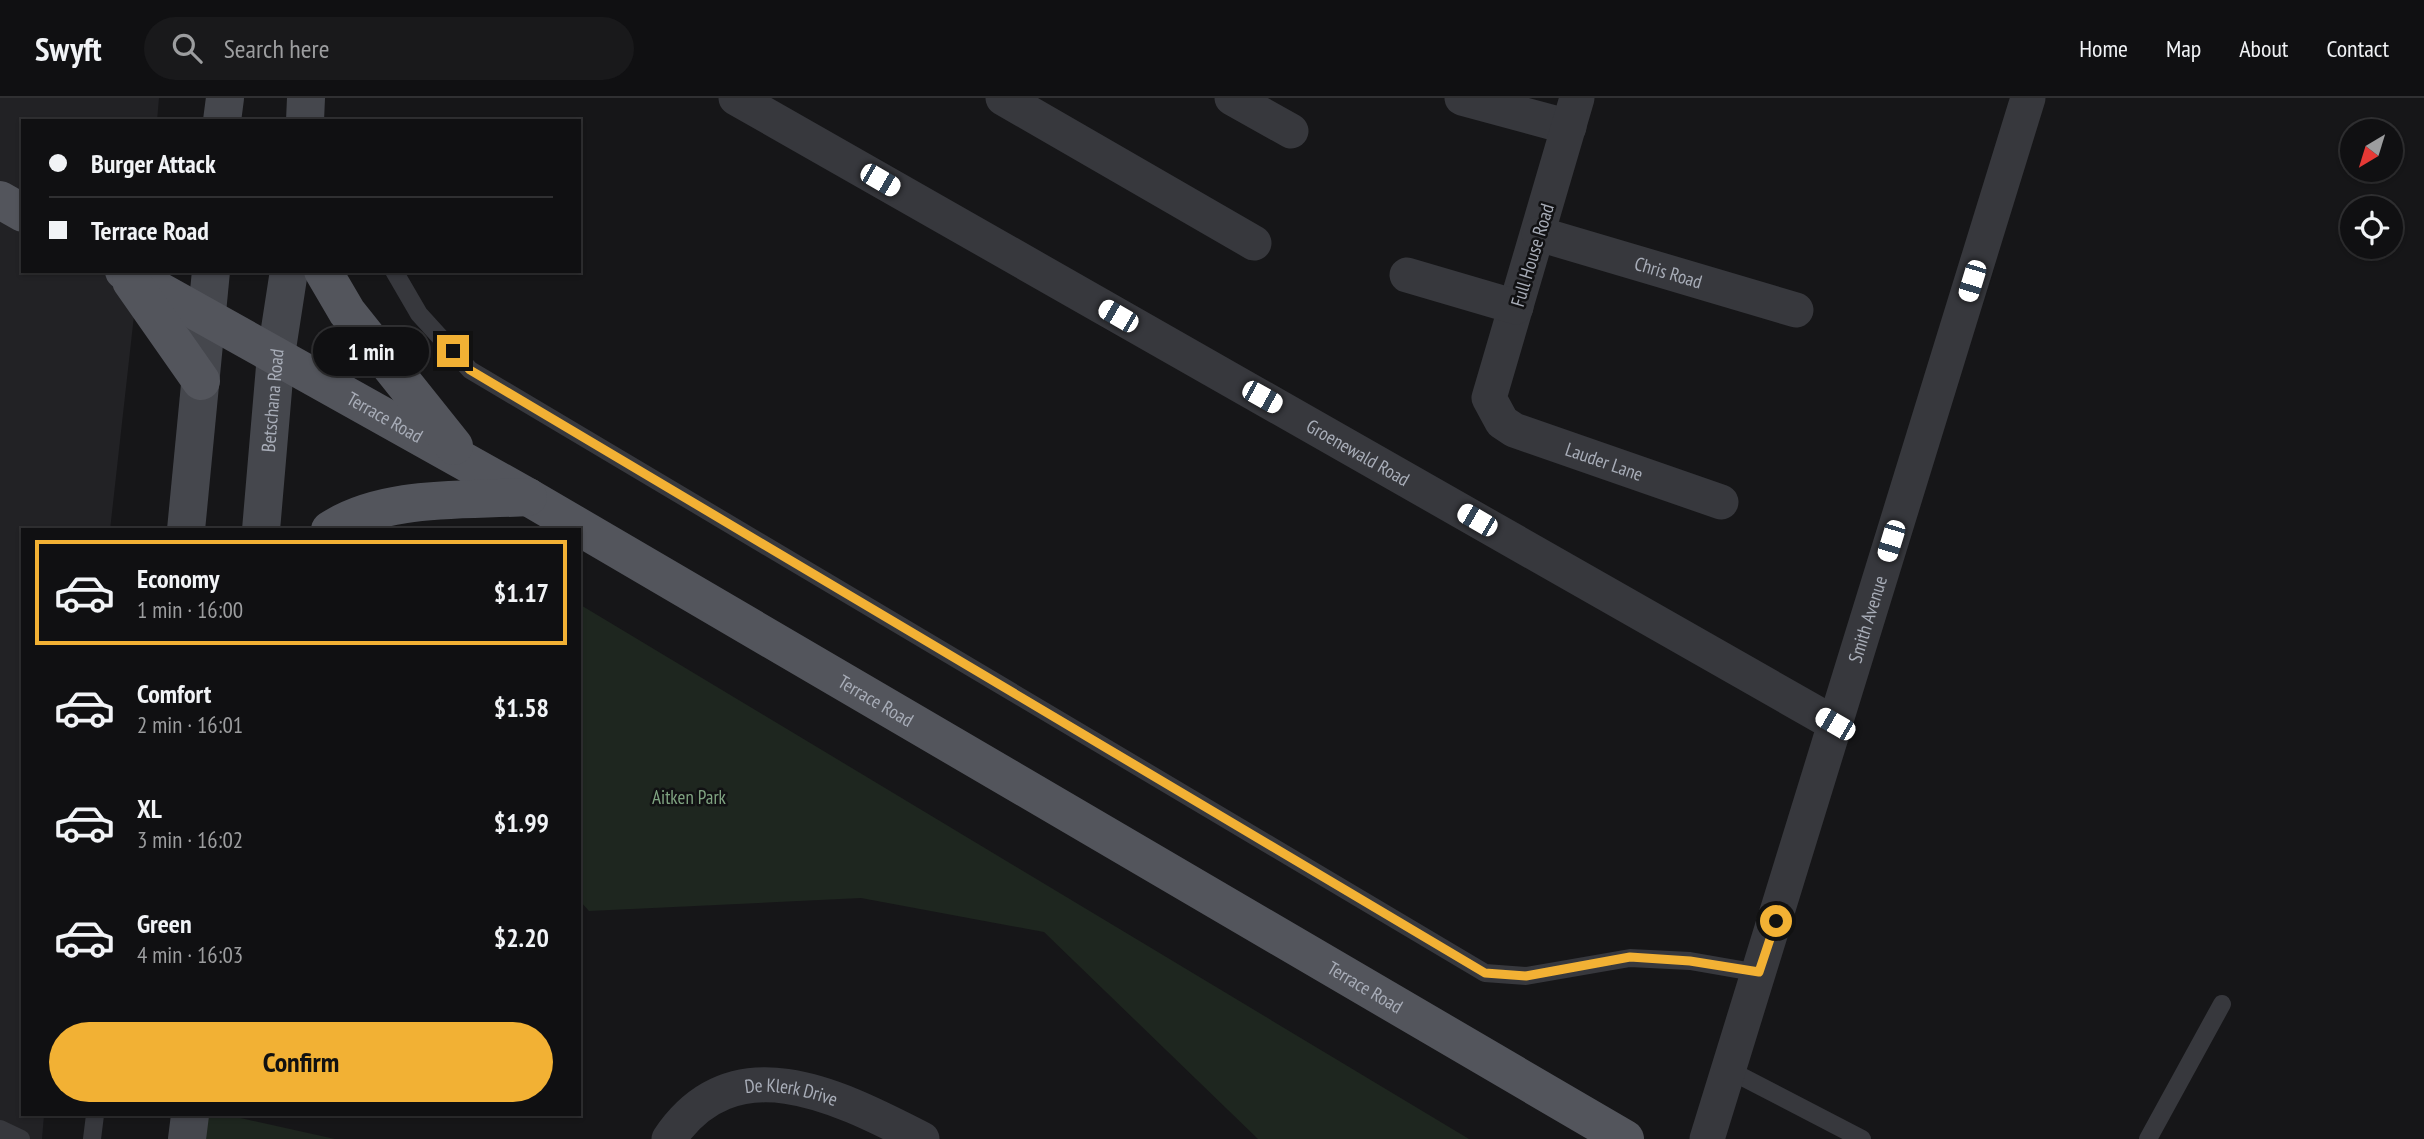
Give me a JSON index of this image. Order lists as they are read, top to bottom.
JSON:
{
  "streets": {
    "main road": ["Betschana Road", "Terrace Road"],
    "street": [
      "Full House Road",
      "Chris Road",
      "Groenewald Road",
      "Lauder Lane",
      "Smith Avenue",
      "De Klerk Drive"
    ]
  },
  "crossings": [
    ["Full House Road", "Chris Road"],
    ["Full House Road", "Lauder Lane"],
    ["Betschana Road", "Terrace Road"],
    ["Groenewald Road", "Smith Avenue"]
  ],
  "parks": ["Aitken Park"],
  "north": "bottom left",
  "page": {
    "header": "Swyft",
    "search": "Search here",
    "nav": [
      "Home",
      "Map",
      "About",
      "Contact"
    ],
    "banner": ["Burger Attack", "Terrace Road"],
    "bubble": "1 min",
    "list": [
      {
        "name": "Economy",
        "note": "1 min · 16:00",
        "value": "$1.17"
      },
      {
        "name": "Comfort",
        "note": "2 min · 16:01",
        "value": "$1.58"
      },
      {
        "name": "XL",
        "note": "3 min · 16:02",
        "value": "$1.99"
      },
      {
        "name": "Green",
        "note": "4 min · 16:03",
        "value": "$2.20"
      }
    ],
    "buttons": "Confirm"
  }
}
